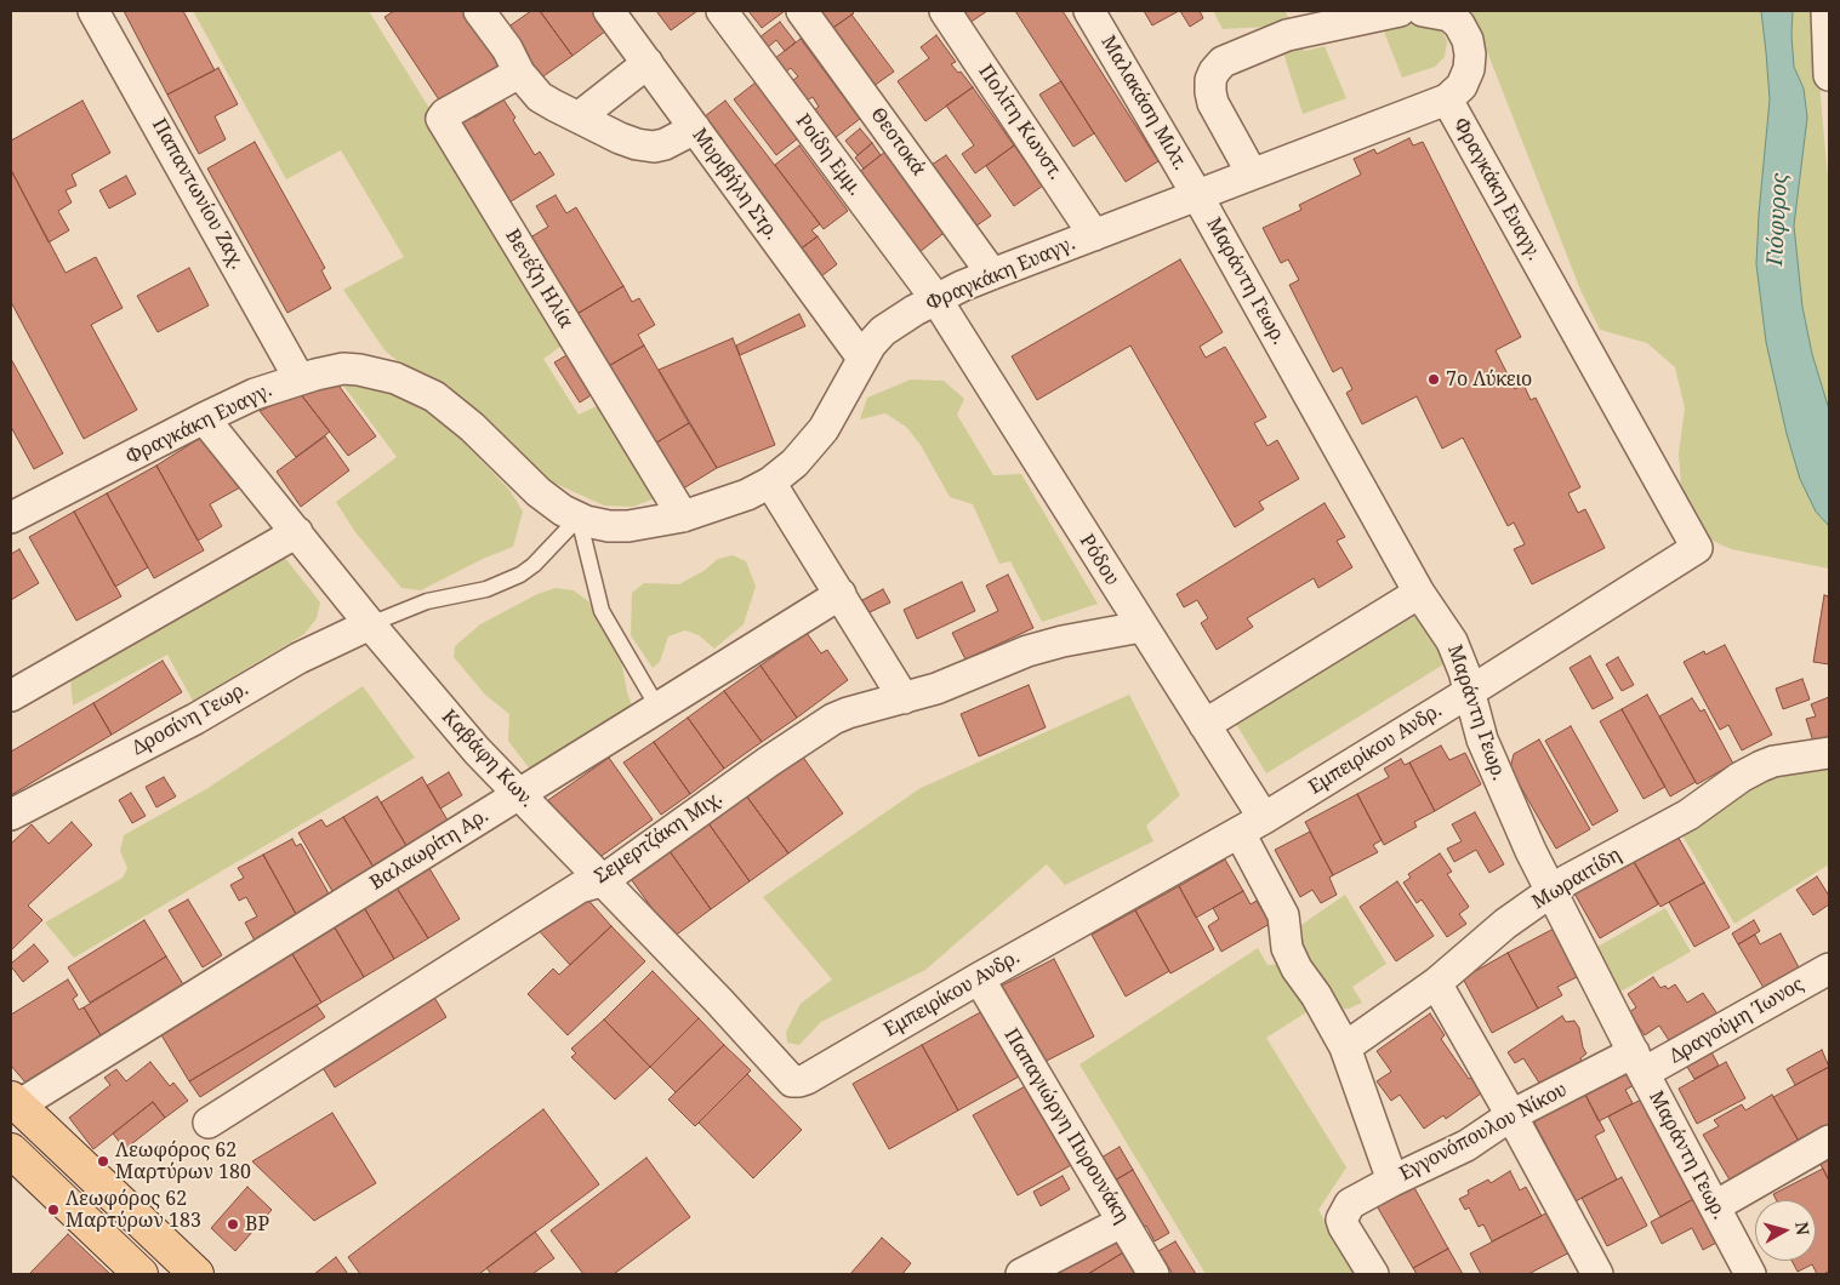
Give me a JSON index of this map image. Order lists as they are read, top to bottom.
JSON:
{
  "streets": {
    "street": [
      "Μαλακάση Μιλτ.",
      "Πολίτη Κωνστ.",
      "Θεοτοκά",
      "Ροίδη Εμμ.",
      "Μυριβήλη Στρ.",
      "Φραγκάκη Ευαγγ.",
      "Παπαντωνίου Ζαχ.",
      "Βενέζη Ηλία",
      "Μαράντη Γεωρ.",
      "Ρόδου",
      "Δροσίνη Γεωρ.",
      "Εμπειρίκου Ανδρ.",
      "Καβάφη Κων.",
      "Σεμερτζάκη Μιχ.",
      "Βαλαωρίτη Αρ.",
      "Μωραιτίδη",
      "Δραγούμη Ίωνος",
      "Παπαγιώργη Πυρουνάκη",
      "Εγγονόπουλου Νίκου"
    ]
  },
  "crossings": [
    ["Μαλακάση Μιλτ.", "Φραγκάκη Ευαγγ."],
    ["Μαλακάση Μιλτ.", "Μαράντη Γεωρ."],
    ["Πολίτη Κωνστ.", "Φραγκάκη Ευαγγ."],
    ["Θεοτοκά", "Φραγκάκη Ευαγγ."],
    ["Ροίδη Εμμ.", "Φραγκάκη Ευαγγ."],
    ["Ροίδη Εμμ.", "Ρόδου"],
    ["Μυριβήλη Στρ.", "Φραγκάκη Ευαγγ."],
    ["Φραγκάκη Ευαγγ.", "Παπαντωνίου Ζαχ."],
    ["Φραγκάκη Ευαγγ.", "Βενέζη Ηλία"],
    ["Φραγκάκη Ευαγγ.", "Μαράντη Γεωρ."],
    ["Φραγκάκη Ευαγγ.", "Ρόδου"],
    ["Φραγκάκη Ευαγγ.", "Εμπειρίκου Ανδρ."],
    ["Φραγκάκη Ευαγγ.", "Καβάφη Κων."],
    ["Μαράντη Γεωρ.", "Εμπειρίκου Ανδρ."],
    ["Μαράντη Γεωρ.", "Μωραιτίδη"],
    ["Μαράντη Γεωρ.", "Δραγούμη Ίωνος"],
    ["Μαράντη Γεωρ.", "Εγγονόπουλου Νίκου"],
    ["Ρόδου", "Εμπειρίκου Ανδρ."],
    ["Ρόδου", "Σεμερτζάκη Μιχ."],
    ["Δροσίνη Γεωρ.", "Καβάφη Κων."],
    ["Εμπειρίκου Ανδρ.", "Καβάφη Κων."],
    ["Εμπειρίκου Ανδρ.", "Παπαγιώργη Πυρουνάκη"],
    ["Καβάφη Κων.", "Σεμερτζάκη Μιχ."],
    ["Καβάφη Κων.", "Βαλαωρίτη Αρ."],
    ["Δραγούμη Ίωνος", "Εγγονόπουλου Νίκου"]
  ],
  "water": ["Γιόφυρος"],
  "places": [
    "7o Λύκειο",
    "Λεωφόρος 62 Μαρτύρων 180",
    "Λεωφόρος 62 Μαρτύρων 183",
    "BP"
  ],
  "north": "right"
}
